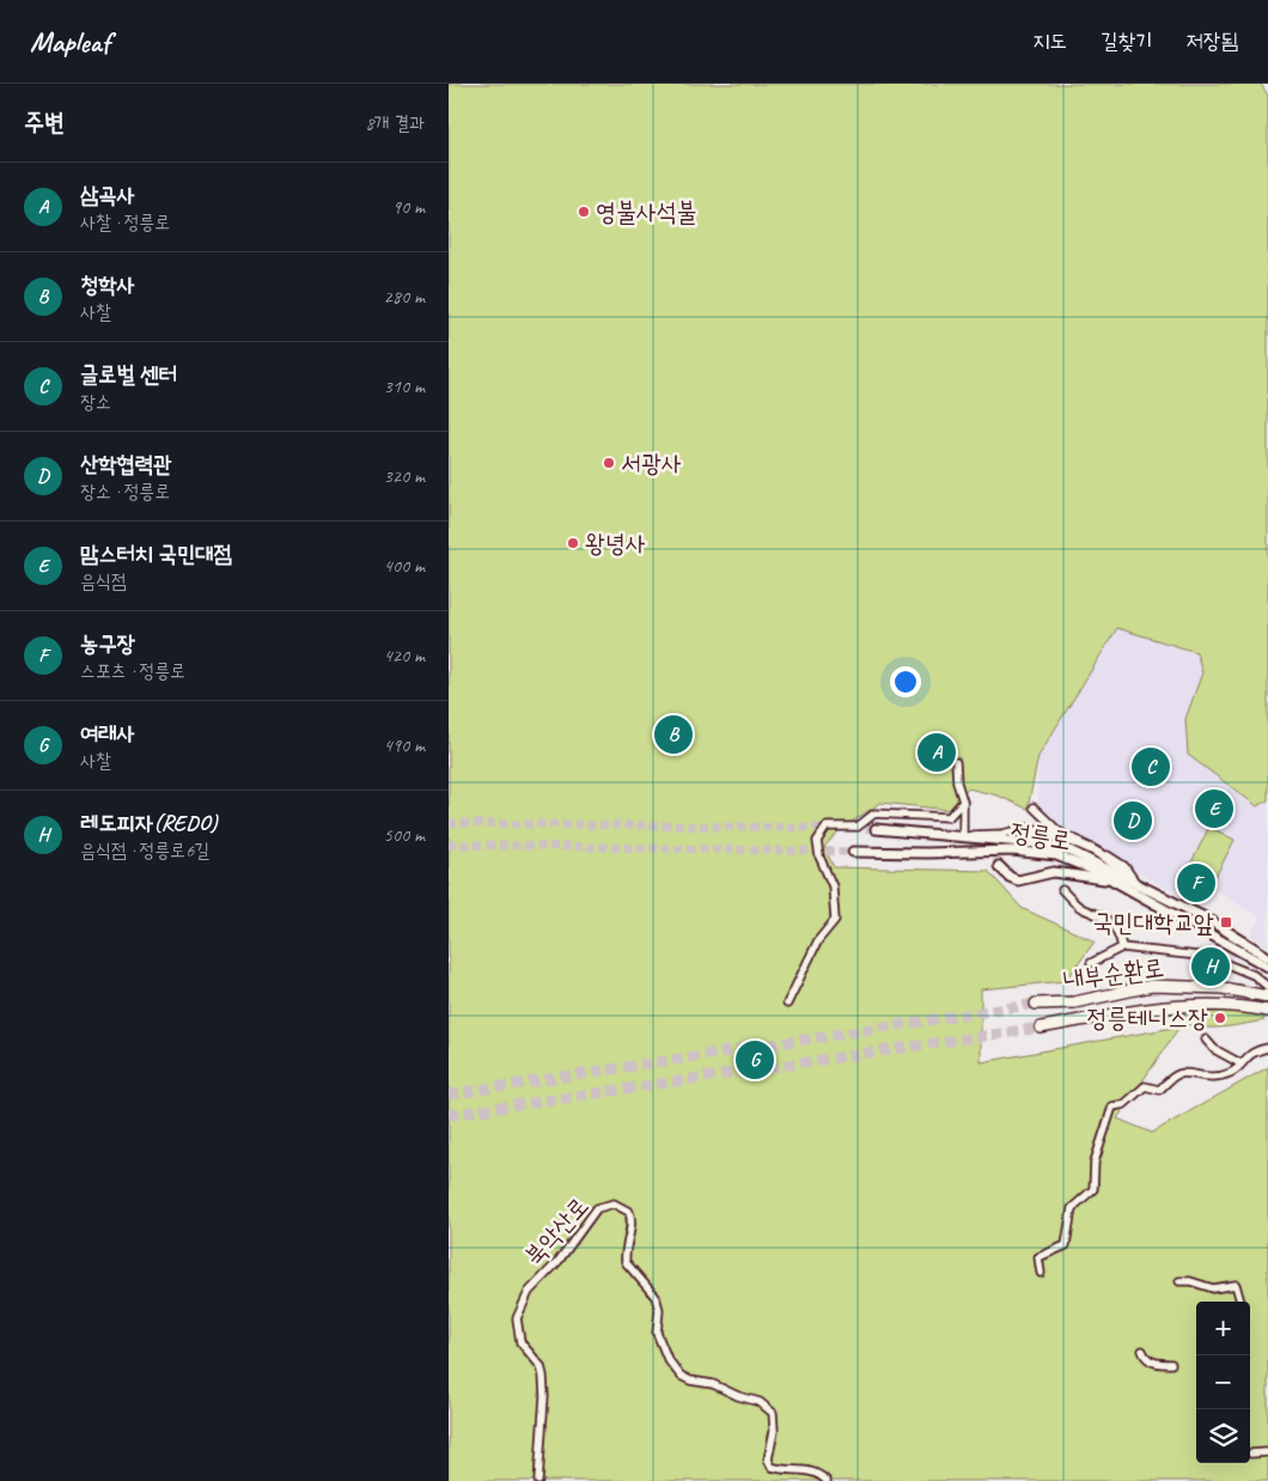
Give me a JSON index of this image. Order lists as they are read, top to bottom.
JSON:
{
  "streets": {
    "highway": ["내부순환로"],
    "main road": ["정릉로"],
    "street": ["북악산로"]
  },
  "places": {
    "other": [
      "영불사석불",
      "서광사",
      "왕녕사",
      "정릉테니스장"
    ],
    "transit": ["국민대학교앞"]
  },
  "page": {
    "header": "Mapleaf",
    "nav": ["지도", "길찾기", "저장됨"],
    "heading": ["주변", "8개 결과"],
    "list": [
      {
        "mark": "A",
        "name": "삼곡사",
        "note": "사찰 · 정릉로",
        "value": "90 m"
      },
      {
        "mark": "B",
        "name": "청학사",
        "note": "사찰",
        "value": "280 m"
      },
      {
        "mark": "C",
        "name": "글로벌 센터",
        "note": "장소",
        "value": "310 m"
      },
      {
        "mark": "D",
        "name": "산학협력관",
        "note": "장소 · 정릉로",
        "value": "320 m"
      },
      {
        "mark": "E",
        "name": "맘스터치 국민대점",
        "note": "음식점",
        "value": "400 m"
      },
      {
        "mark": "F",
        "name": "농구장",
        "note": "스포츠 · 정릉로",
        "value": "420 m"
      },
      {
        "mark": "G",
        "name": "여래사",
        "note": "사찰",
        "value": "490 m"
      },
      {
        "mark": "H",
        "name": "레도피자(REDO)",
        "note": "음식점 · 정릉로6길",
        "value": "500 m"
      }
    ],
    "pins": [
      "B",
      "A",
      "C",
      "E",
      "D",
      "F",
      "H",
      "G"
    ],
    "map_buttons": ["+", "−"]
  }
}
